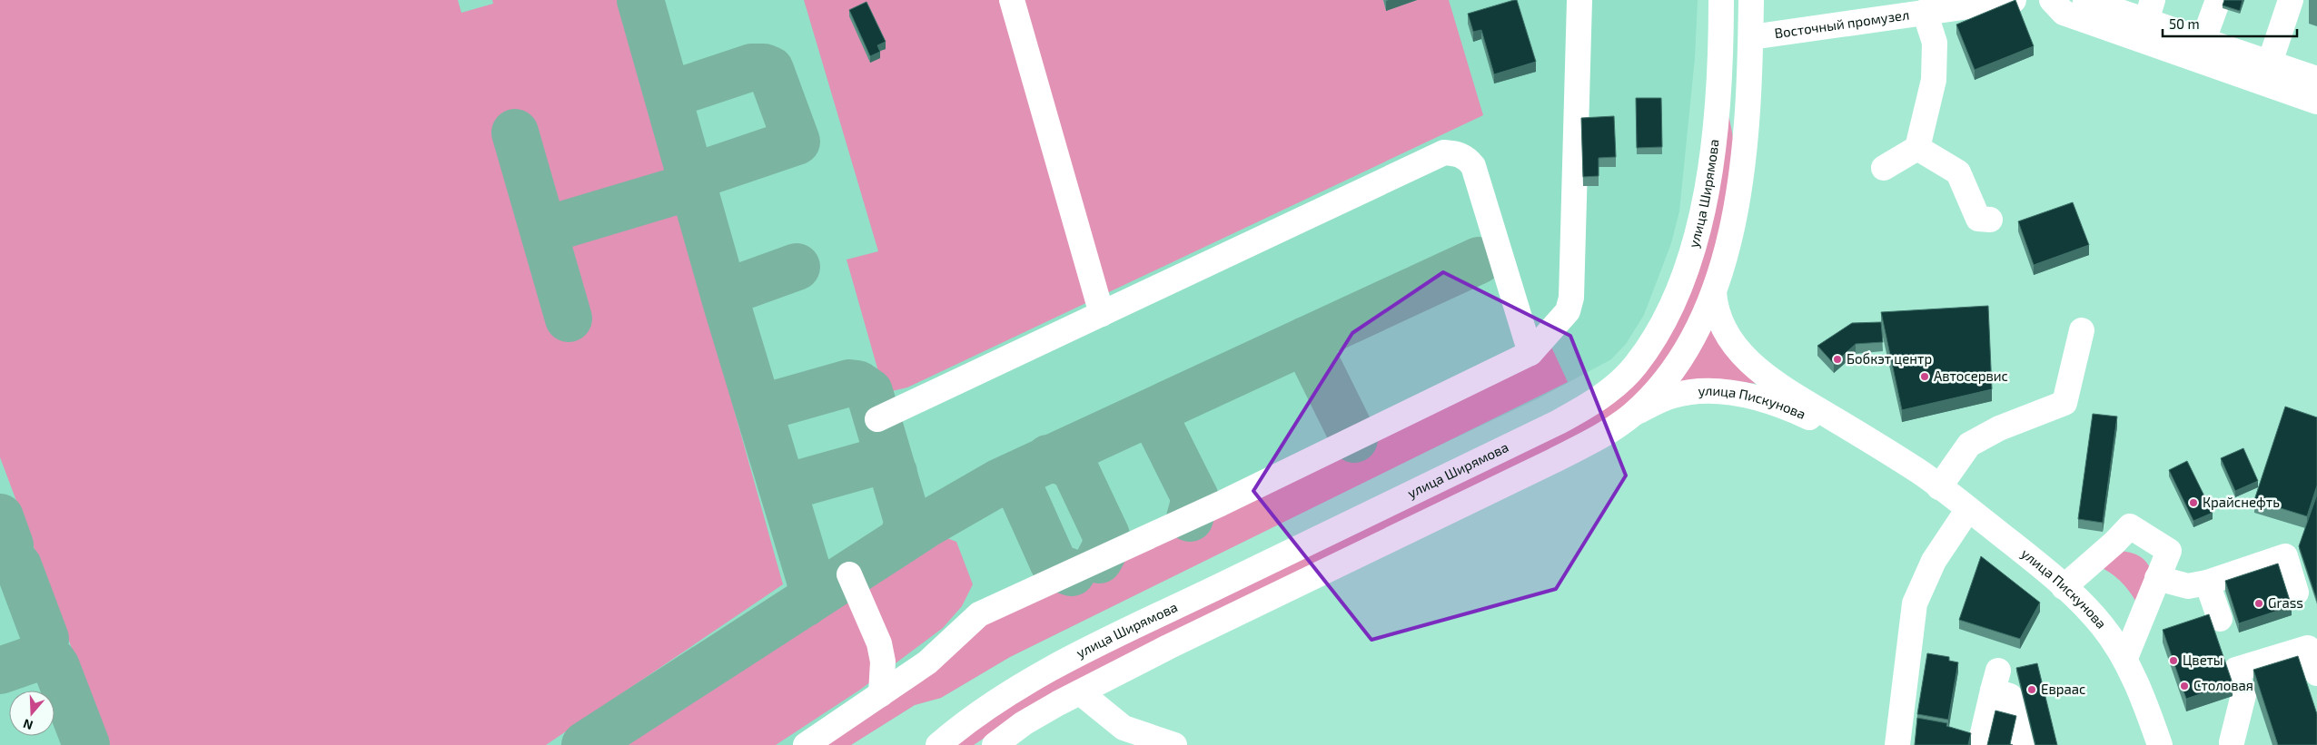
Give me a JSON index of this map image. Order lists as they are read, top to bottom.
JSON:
{
  "streets": {
    "main road": ["Восточный промузел", "улица Ширямова", "улица Пискунова"]
  },
  "places": [
    "Бобкэт центр",
    "Автосервис",
    "Крайснефть",
    "Grass",
    "Цветы",
    "Столовая",
    "Евраас"
  ],
  "scale_bar": "50 m",
  "north": "bottom"
}
